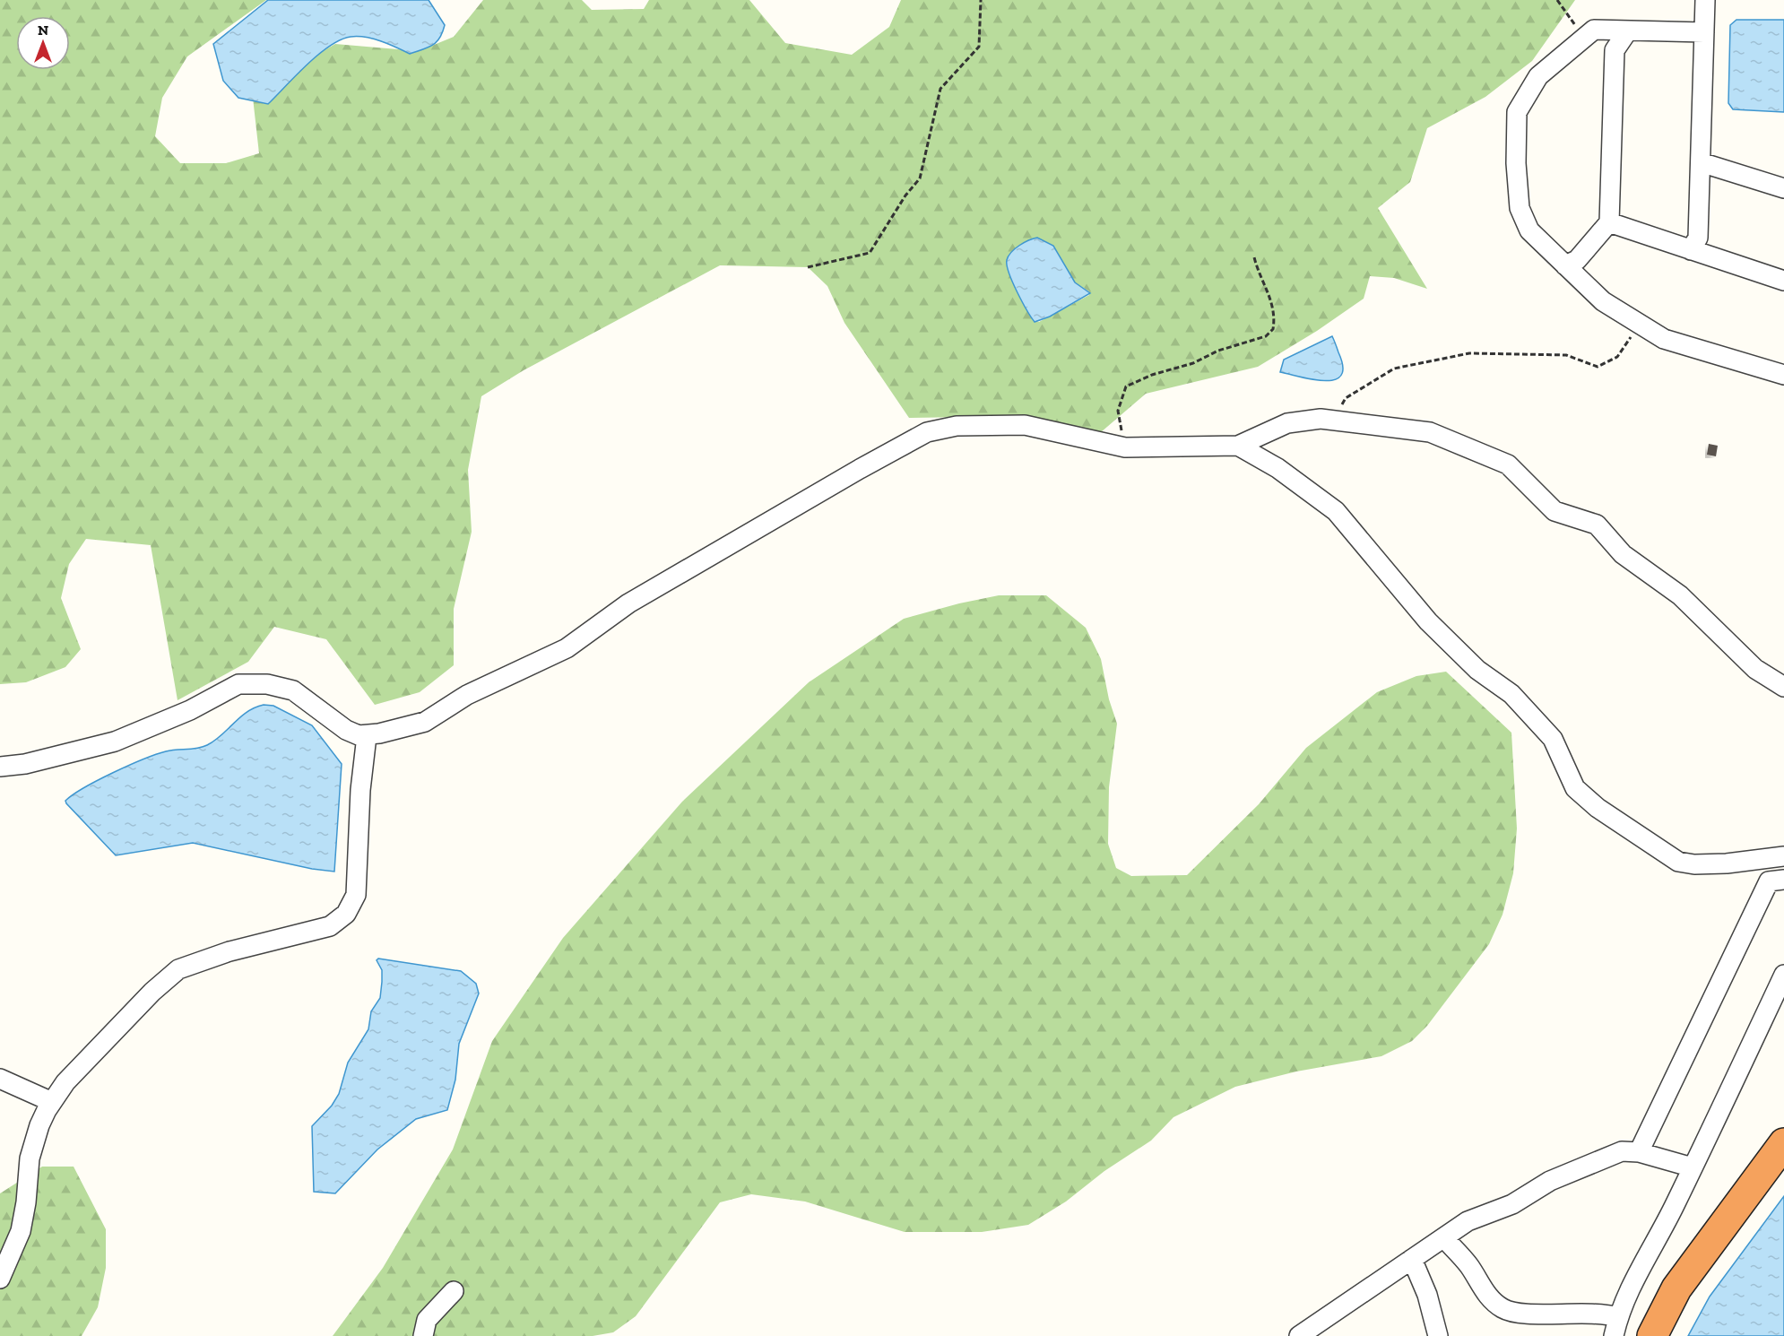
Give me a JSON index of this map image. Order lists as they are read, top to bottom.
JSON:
{
  "north": "top"
}
